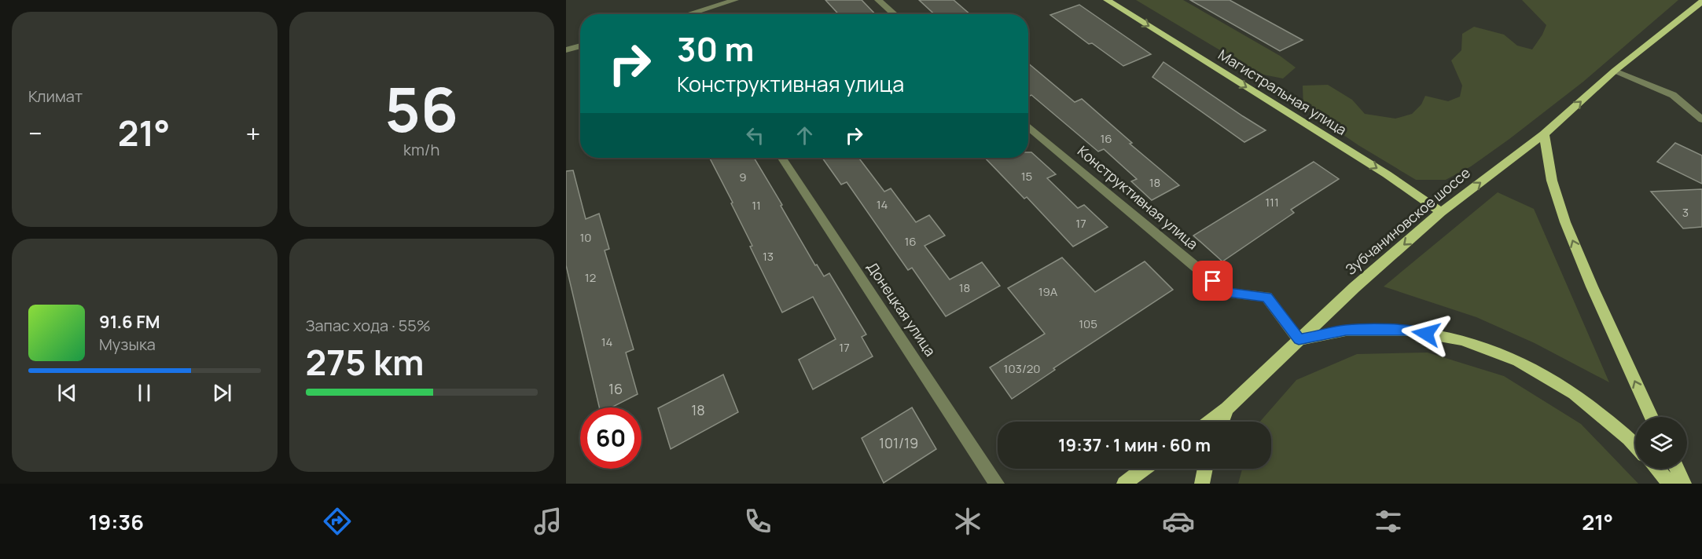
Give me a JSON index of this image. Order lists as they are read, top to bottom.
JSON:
{
  "streets": {
    "main road": ["Магистральная улица", "Зубчаниновское шоссе"],
    "street": ["Конструктивная улица", "Донецкая улица"]
  },
  "crossings": [
    ["Магистральная улица", "Зубчаниновское шоссе"],
    ["Конструктивная улица", "Зубчаниновское шоссе"]
  ],
  "one_way": ["Магистральная улица"],
  "house_numbers": [
    "16",
    "15",
    "9",
    "18",
    "111",
    "14",
    "11",
    "3",
    "17",
    "10",
    "16",
    "13",
    "12",
    "18",
    "19А",
    "105",
    "14",
    "17",
    "103/20",
    "16",
    "18",
    "101/19"
  ],
  "page": {
    "tile": [
      "Климат",
      ["56", "km/h"],
      ["Запас хода · 55%", "275 km"]
    ],
    "turn": ["30 m", "Конструктивная улица"],
    "heat": ["−", "21°", "+"],
    "song": ["91.6 FM", "Музыка"],
    "limit": "60",
    "trip": "19:37 · 1 мин · 60 m",
    "tabs": ["19:36", "21°"]
  }
}
